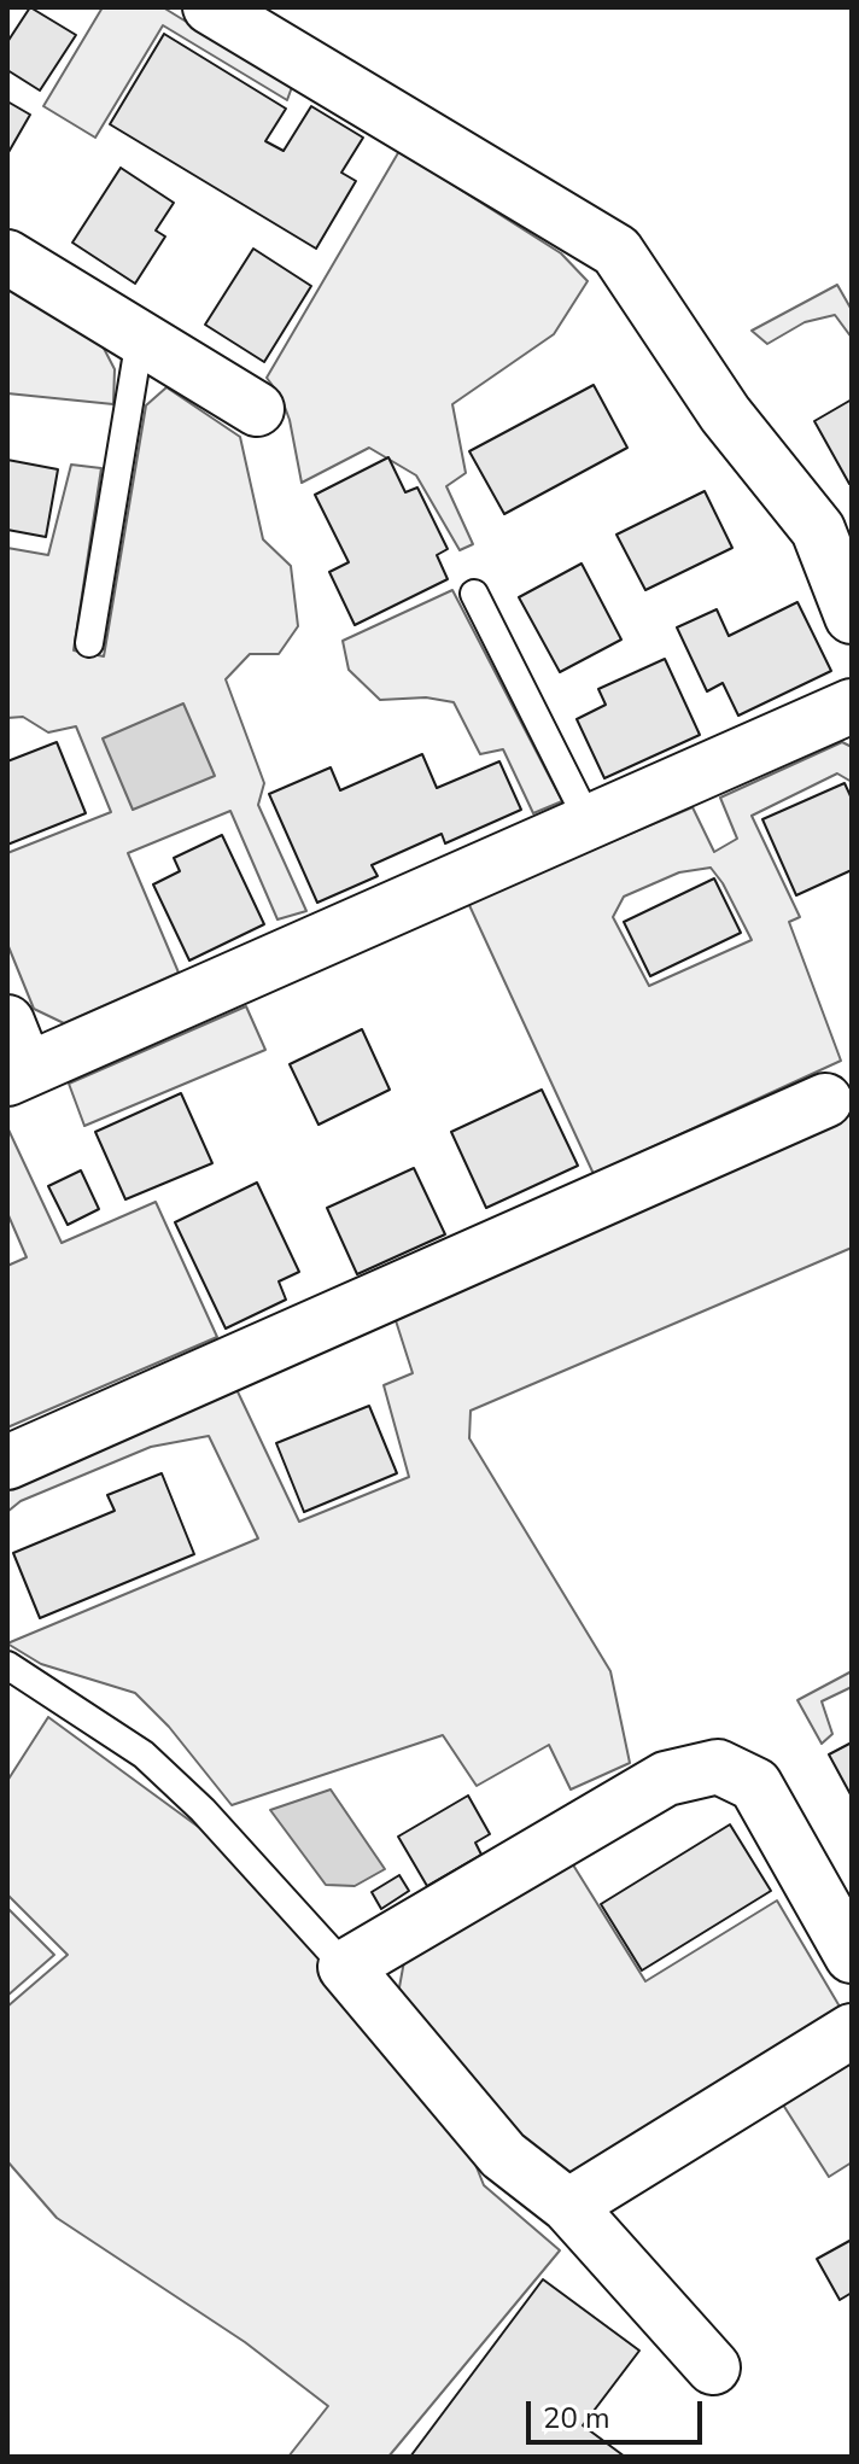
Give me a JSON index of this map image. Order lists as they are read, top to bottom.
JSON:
{
  "scale_bar": "20 m"
}
